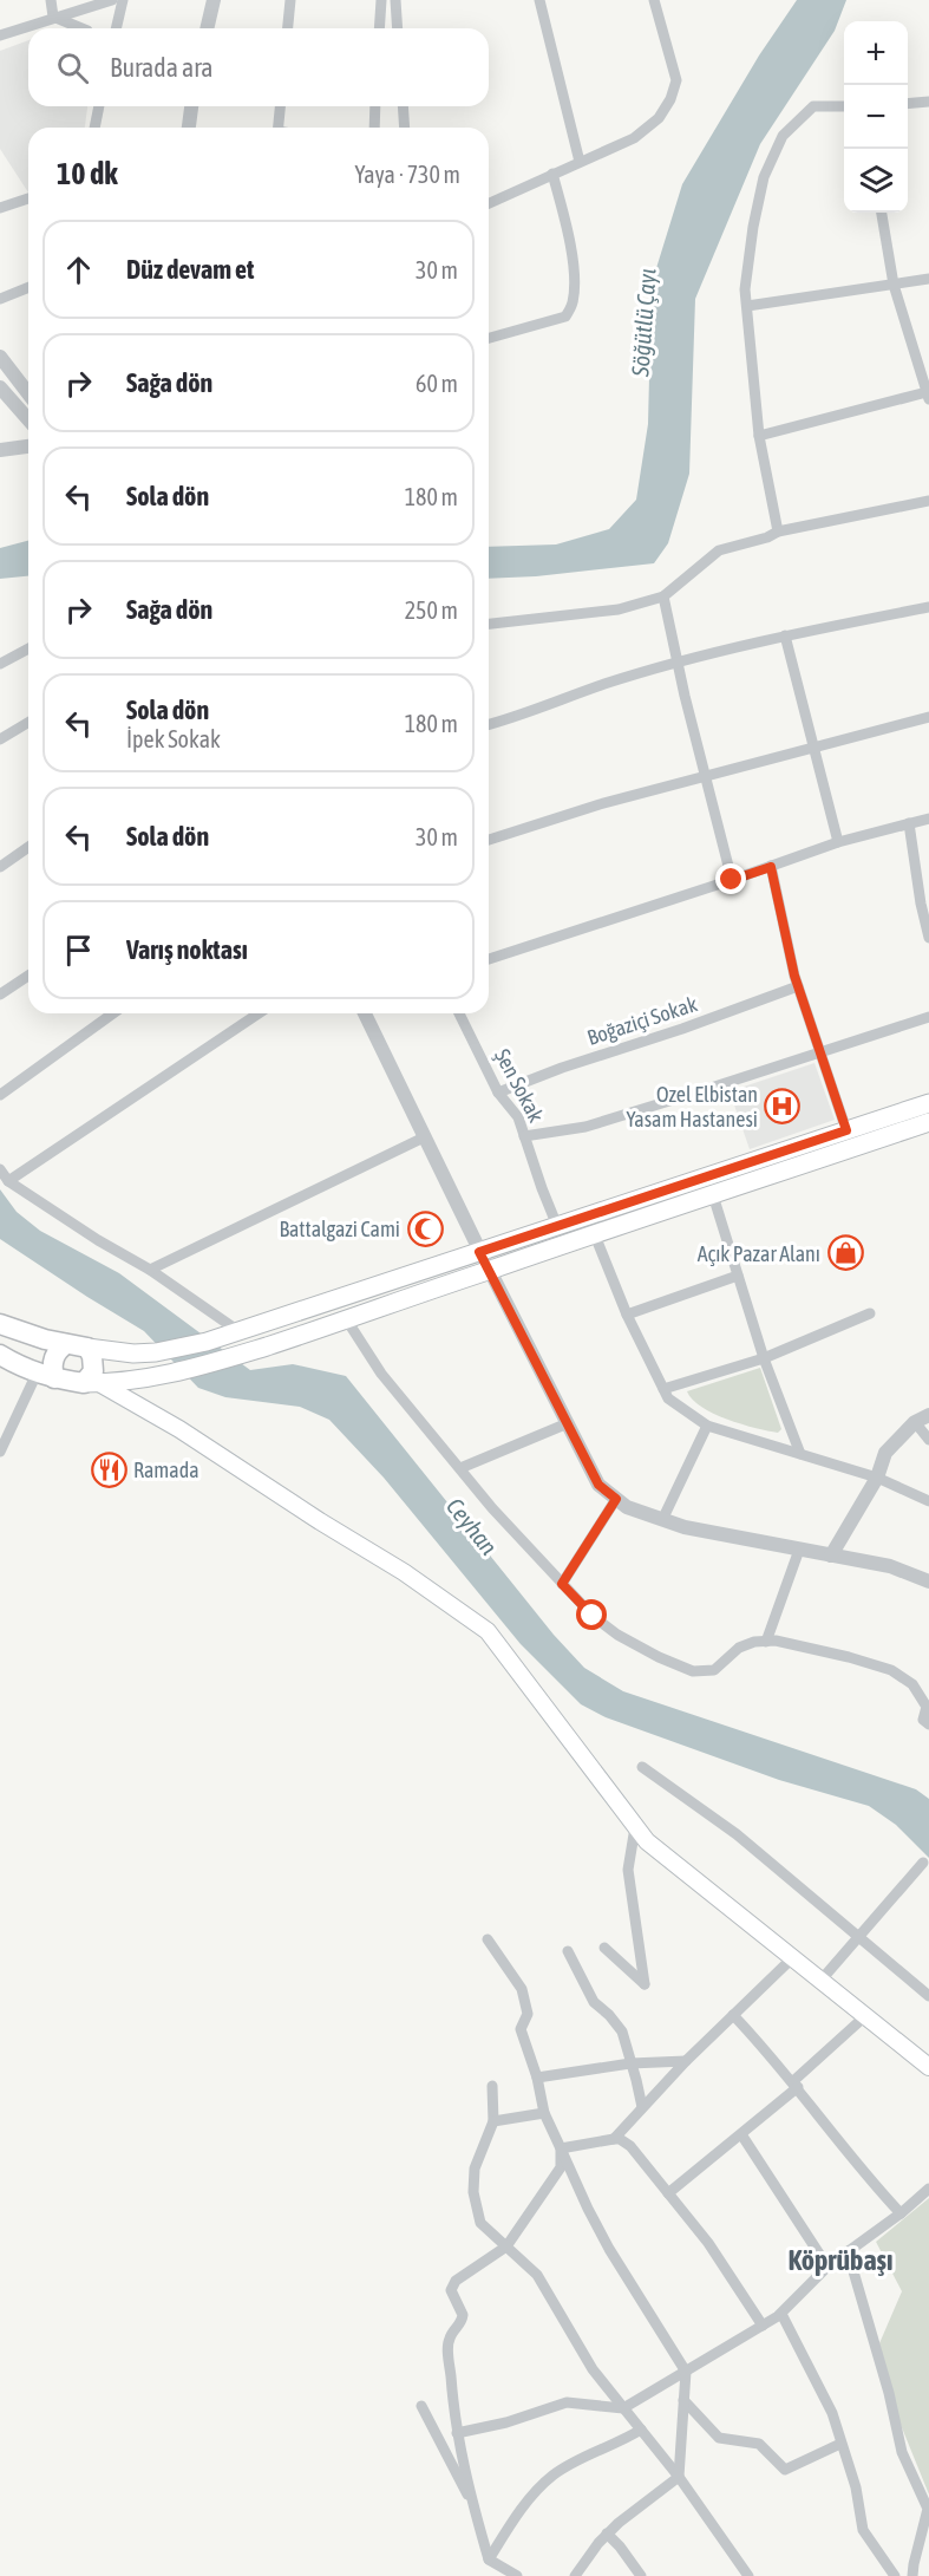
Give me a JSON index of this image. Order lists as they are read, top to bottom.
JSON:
{
  "streets": {
    "street": ["Boğaziçi Sokak", "Şen Sokak"]
  },
  "crossings": [
    ["Boğaziçi Sokak", "Şen Sokak"]
  ],
  "districts": ["Köprübaşı"],
  "water": ["Söğütlü Çayı", "Ceyhan"],
  "places": {
    "hospital": ["Ozel Elbistan Yasam Hastanesi"],
    "mosque": ["Battalgazi Cami"],
    "shop": ["Açık Pazar Alanı"],
    "restaurant": ["Ramada"]
  },
  "page": {
    "map_buttons": ["+", "−"],
    "search": "Burada ara",
    "heading": ["10 dk", "Yaya · 730 m"],
    "list": [
      ["Düz devam et", "30 m"],
      ["Sağa dön", "60 m"],
      ["Sola dön", "180 m"],
      ["Sağa dön", "250 m"],
      ["Sola dön", "İpek Sokak", "180 m"],
      ["Sola dön", "30 m"],
      "Varış noktası"
    ]
  }
}
